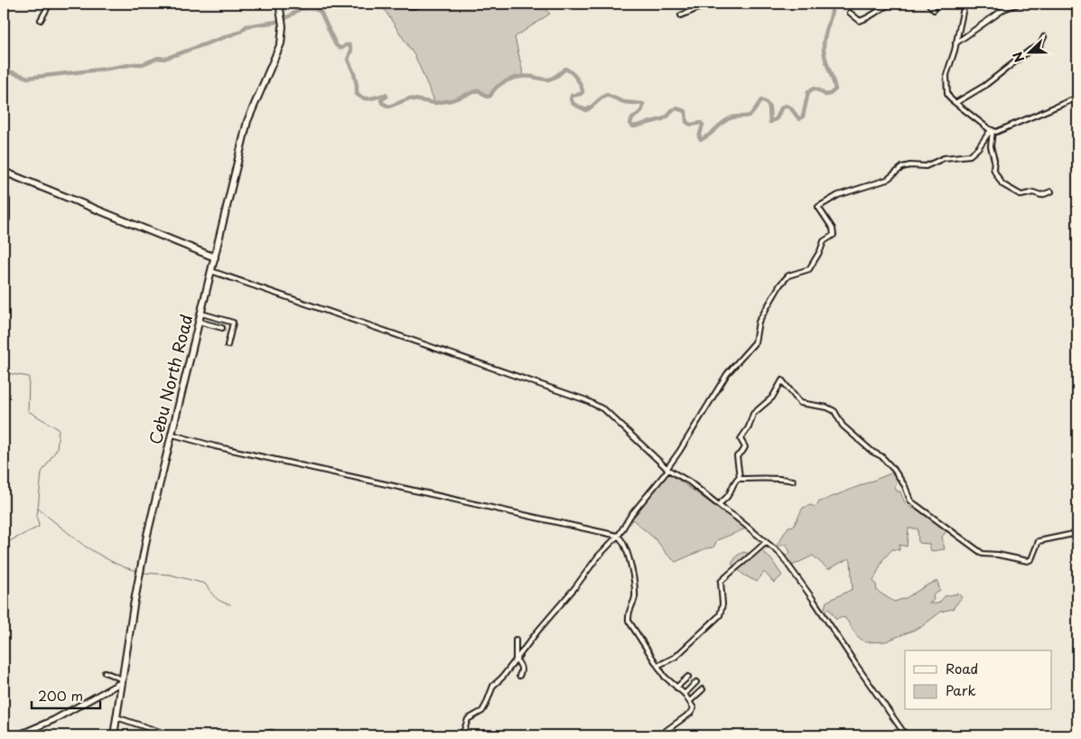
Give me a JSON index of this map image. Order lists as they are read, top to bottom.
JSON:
{
  "streets": {
    "highway": ["Cebu North Road"]
  },
  "legend": ["Road", "Park"],
  "scale_bar": "200 m",
  "north": "left"
}
